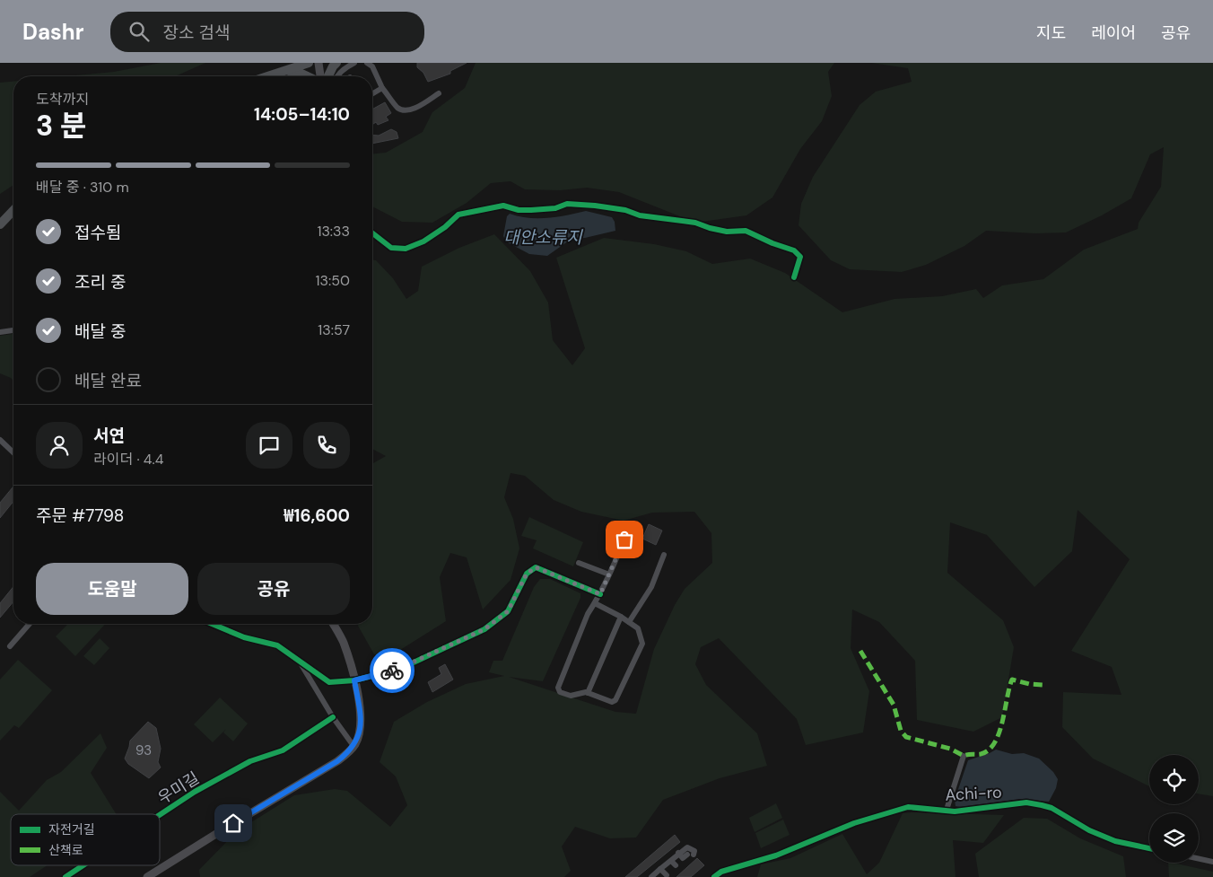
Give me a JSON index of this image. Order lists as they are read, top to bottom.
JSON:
{
  "streets": {
    "street": ["우미길", "Achi-ro"]
  },
  "water": ["대안소류지"],
  "house_numbers": ["93"],
  "legend": ["자전거길", "산책로"],
  "page": {
    "header": "Dashr",
    "search": "장소 검색",
    "nav": ["지도", "레이어", "공유"],
    "heading": ["3 분", "도착까지", "14:05–14:10"],
    "panel": [
      "서연",
      "라이더 · 4.4",
      "주문 #7798",
      "₩16,600"
    ],
    "bar": "배달 중 · 310 m",
    "list": [
      ["접수됨", "13:33"],
      ["조리 중", "13:50"],
      ["배달 중", "13:57"],
      "배달 완료"
    ],
    "buttons": ["도움말", "공유"]
  }
}
